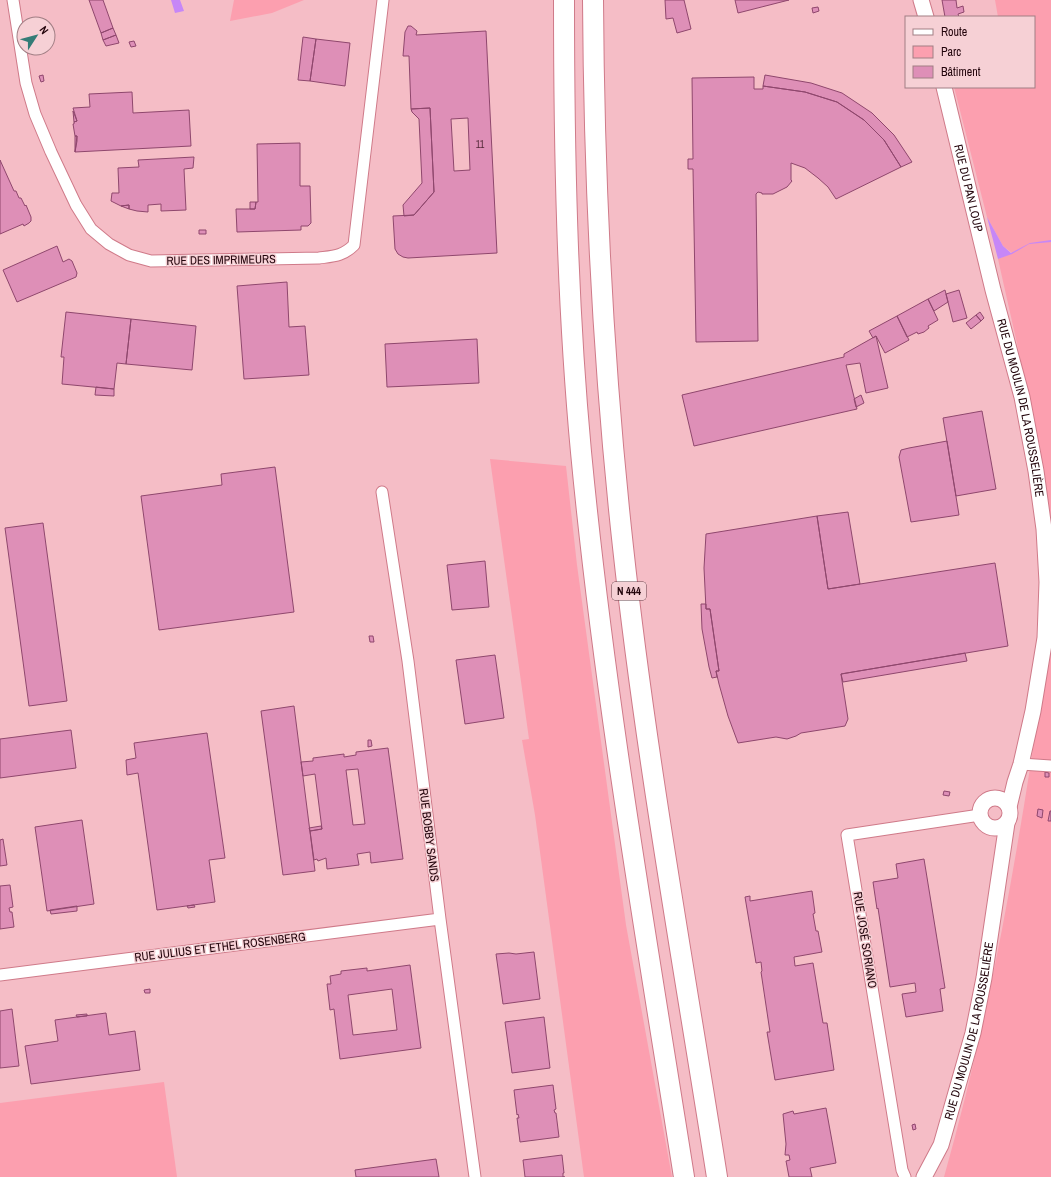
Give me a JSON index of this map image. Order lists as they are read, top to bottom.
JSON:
{
  "streets": {
    "highway": ["N 444"],
    "street": [
      "RUE DU PAN LOUP",
      "RUE DES IMPRIMEURS",
      "RUE DU MOULIN DE LA ROUSSELIÈRE",
      "RUE BOBBY SANDS",
      "RUE JOSÉ SORIANO",
      "RUE JULIUS ET ETHEL ROSENBERG"
    ]
  },
  "crossings": [
    ["RUE DU PAN LOUP", "RUE DU MOULIN DE LA ROUSSELIÈRE"],
    ["RUE DU MOULIN DE LA ROUSSELIÈRE", "RUE JOSÉ SORIANO"],
    ["RUE BOBBY SANDS", "RUE JULIUS ET ETHEL ROSENBERG"]
  ],
  "house_numbers": ["11"],
  "legend": ["Route", "Parc", "Bâtiment"],
  "north": "top right"
}
